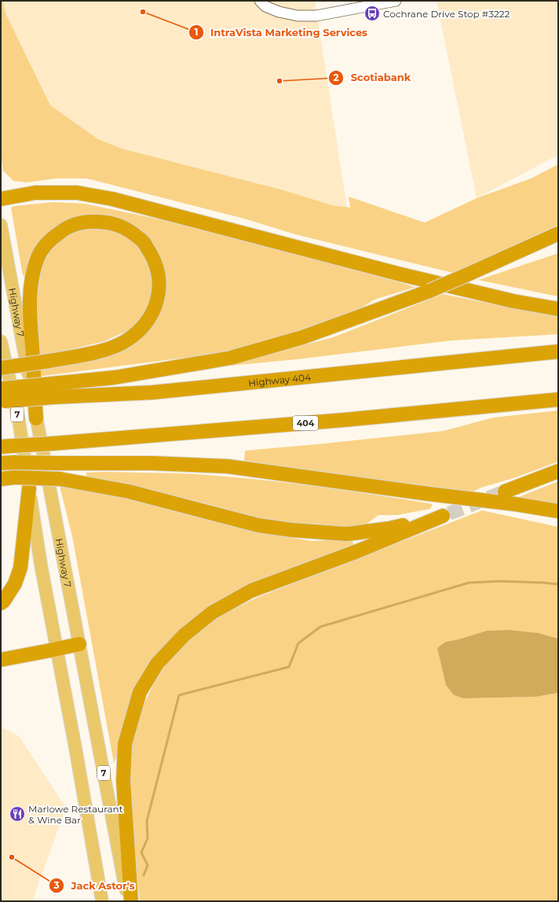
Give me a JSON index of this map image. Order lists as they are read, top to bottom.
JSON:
{
  "streets": {
    "highway": ["Highway 404", "404"],
    "main road": ["Highway 7", "7"]
  },
  "places": {
    "other": ["IntraVista Marketing Services", "Scotiabank", "Jack Astor's"],
    "bus stop": ["Cochrane Drive Stop #3222"],
    "restaurant": ["Marlowe Restaurant & Wine Bar"]
  }
}
